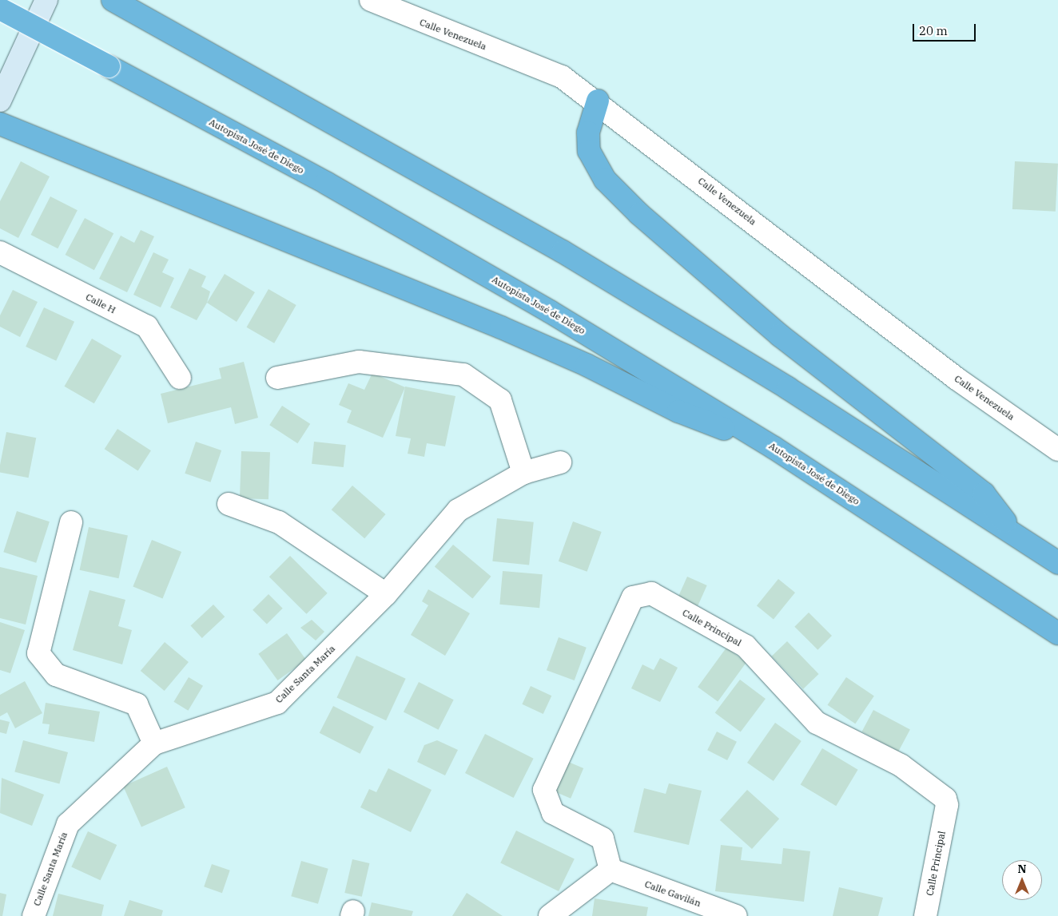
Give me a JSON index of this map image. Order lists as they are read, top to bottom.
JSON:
{
  "streets": {
    "highway": ["Autopista José de Diego"],
    "street": [
      "Calle Venezuela",
      "Calle H",
      "Calle Principal",
      "Calle Santa María",
      "Calle Gavilán"
    ]
  },
  "crossings": [
    ["Calle Principal", "Calle Gavilán"]
  ],
  "scale_bar": "20 m",
  "north": "top"
}
